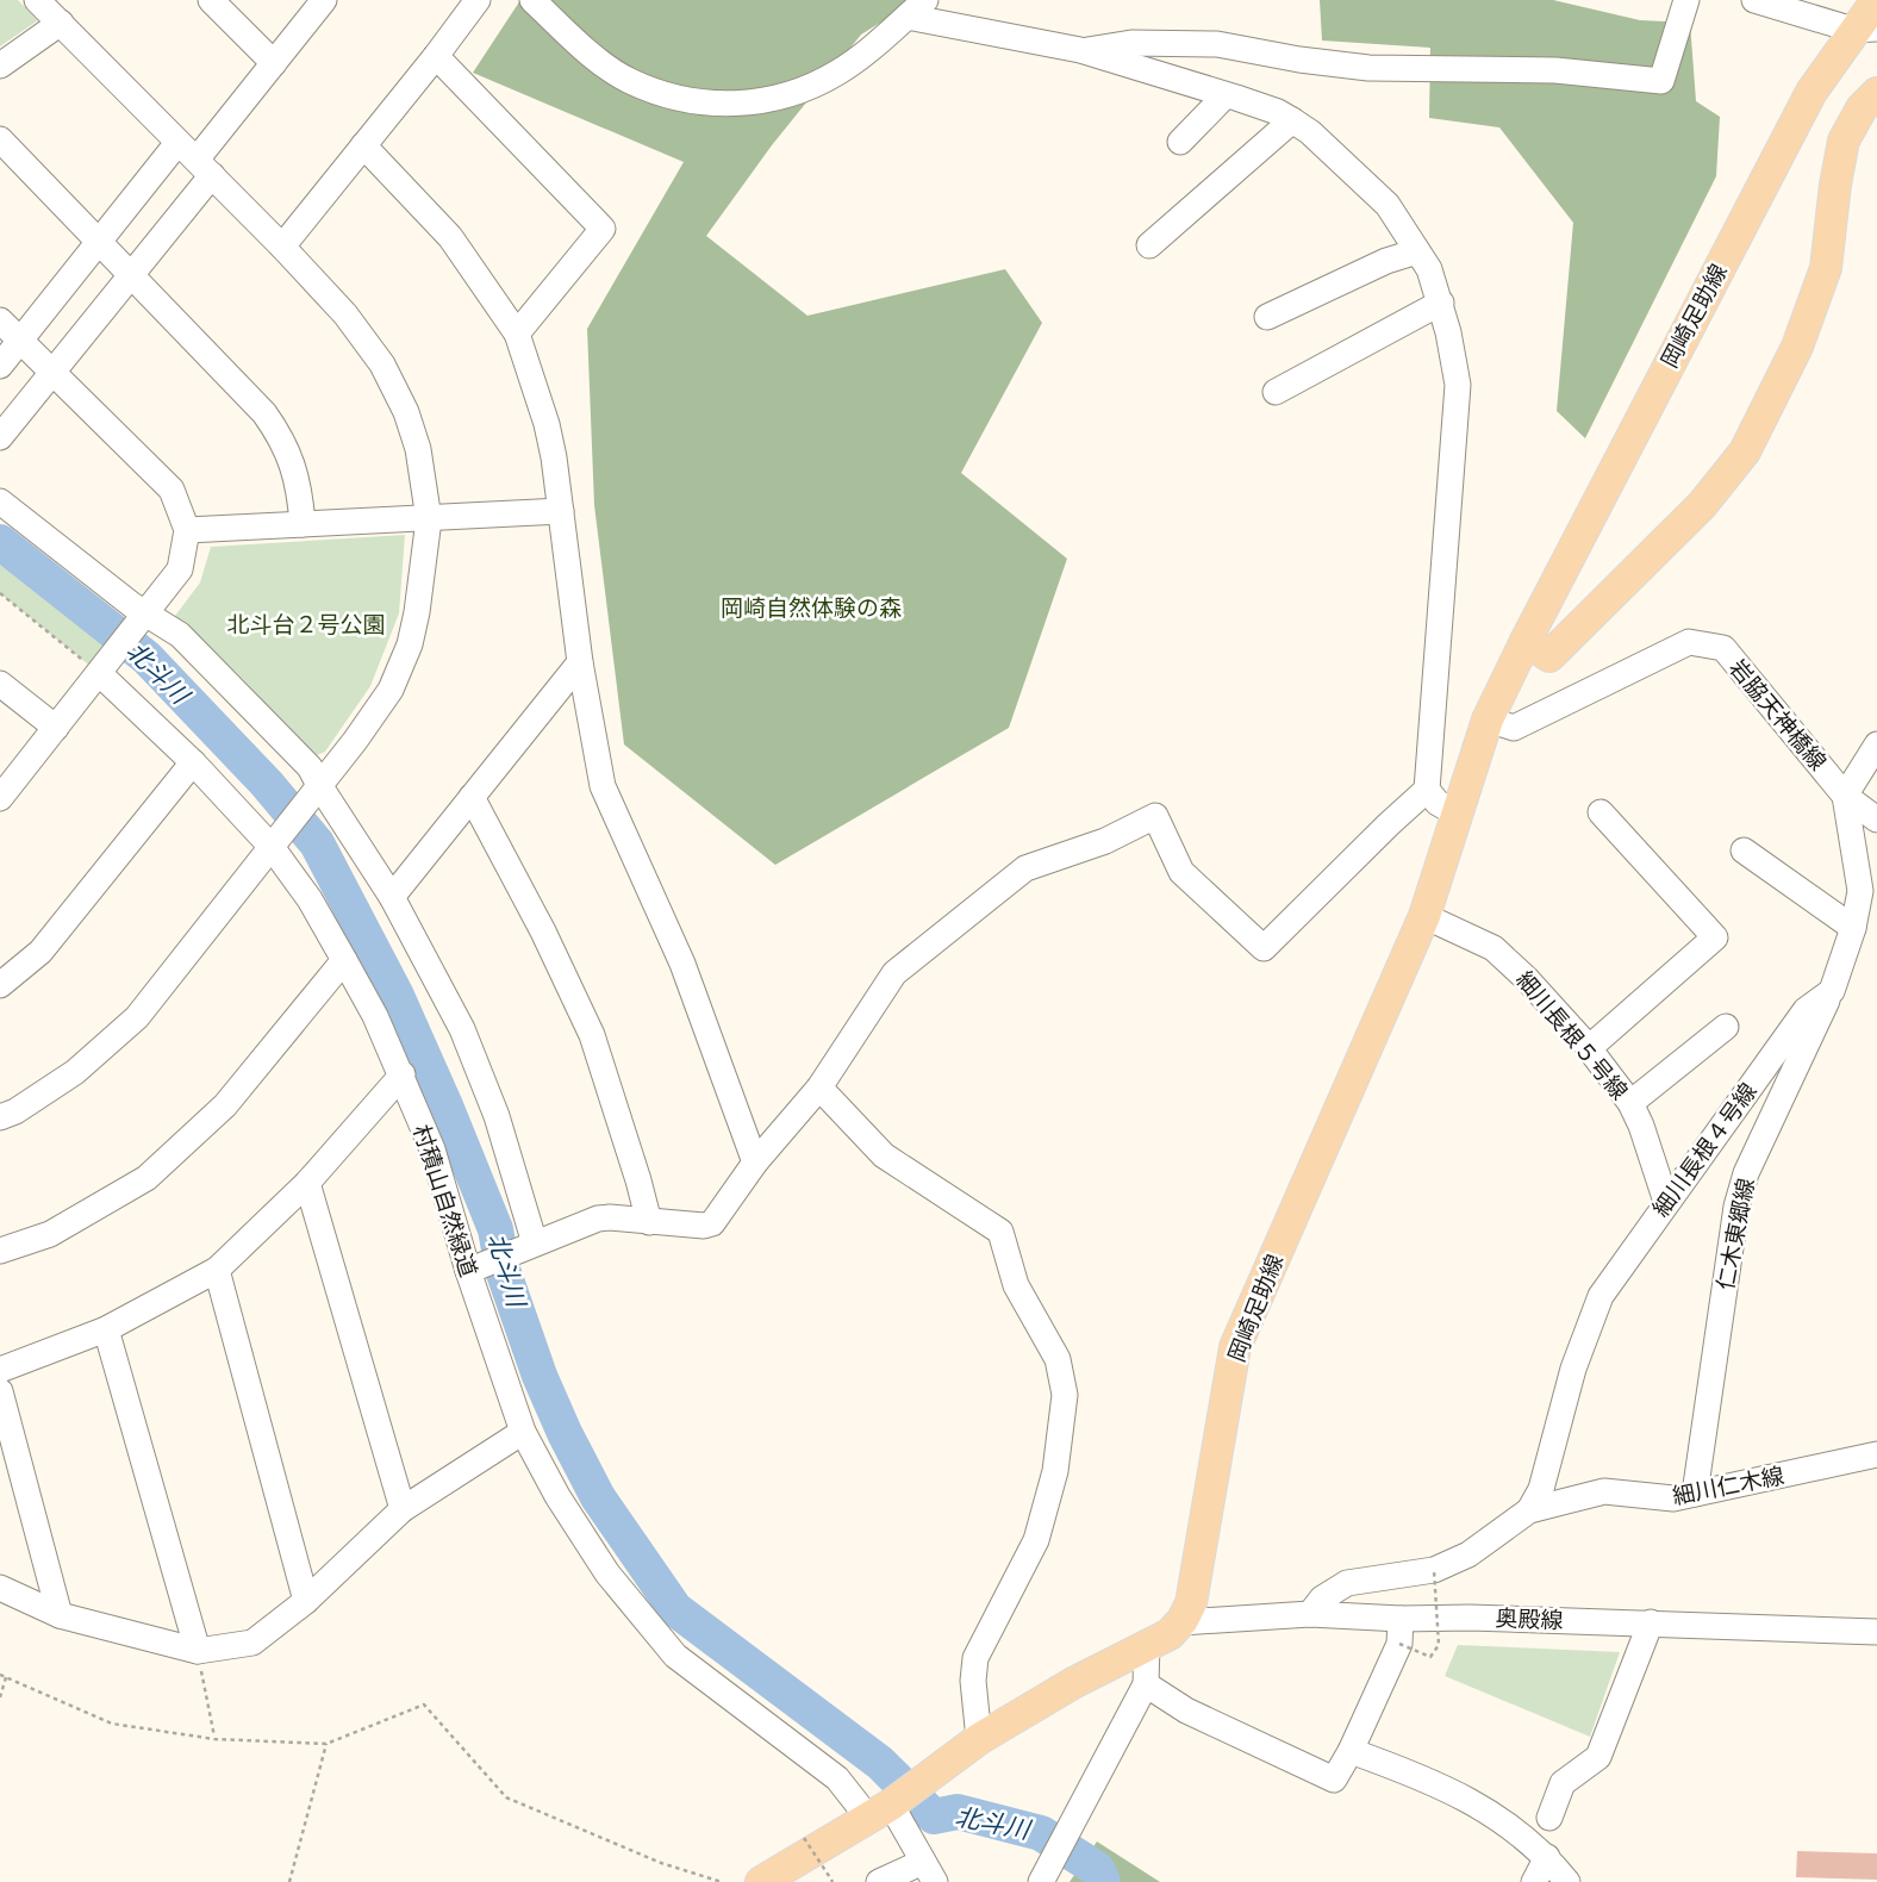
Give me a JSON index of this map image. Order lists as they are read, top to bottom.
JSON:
{
  "streets": {
    "main road": ["岡崎足助線"],
    "street": [
      "岩脇天神橋線",
      "細川長根５号線",
      "細川長根４号線",
      "村積山自然緑道",
      "仁木東郷線",
      "細川仁木線",
      "奥殿線"
    ]
  },
  "crossings": [
    ["岡崎足助線", "岩脇天神橋線"],
    ["岡崎足助線", "細川長根５号線"],
    ["岡崎足助線", "奥殿線"],
    ["細川長根５号線", "細川長根４号線"],
    ["細川長根４号線", "仁木東郷線"],
    ["細川長根４号線", "細川仁木線"],
    ["仁木東郷線", "細川仁木線"],
    ["細川仁木線", "奥殿線"]
  ],
  "water": ["北斗川"],
  "parks": ["岡崎自然体験の森", "北斗台２号公園"]
}
